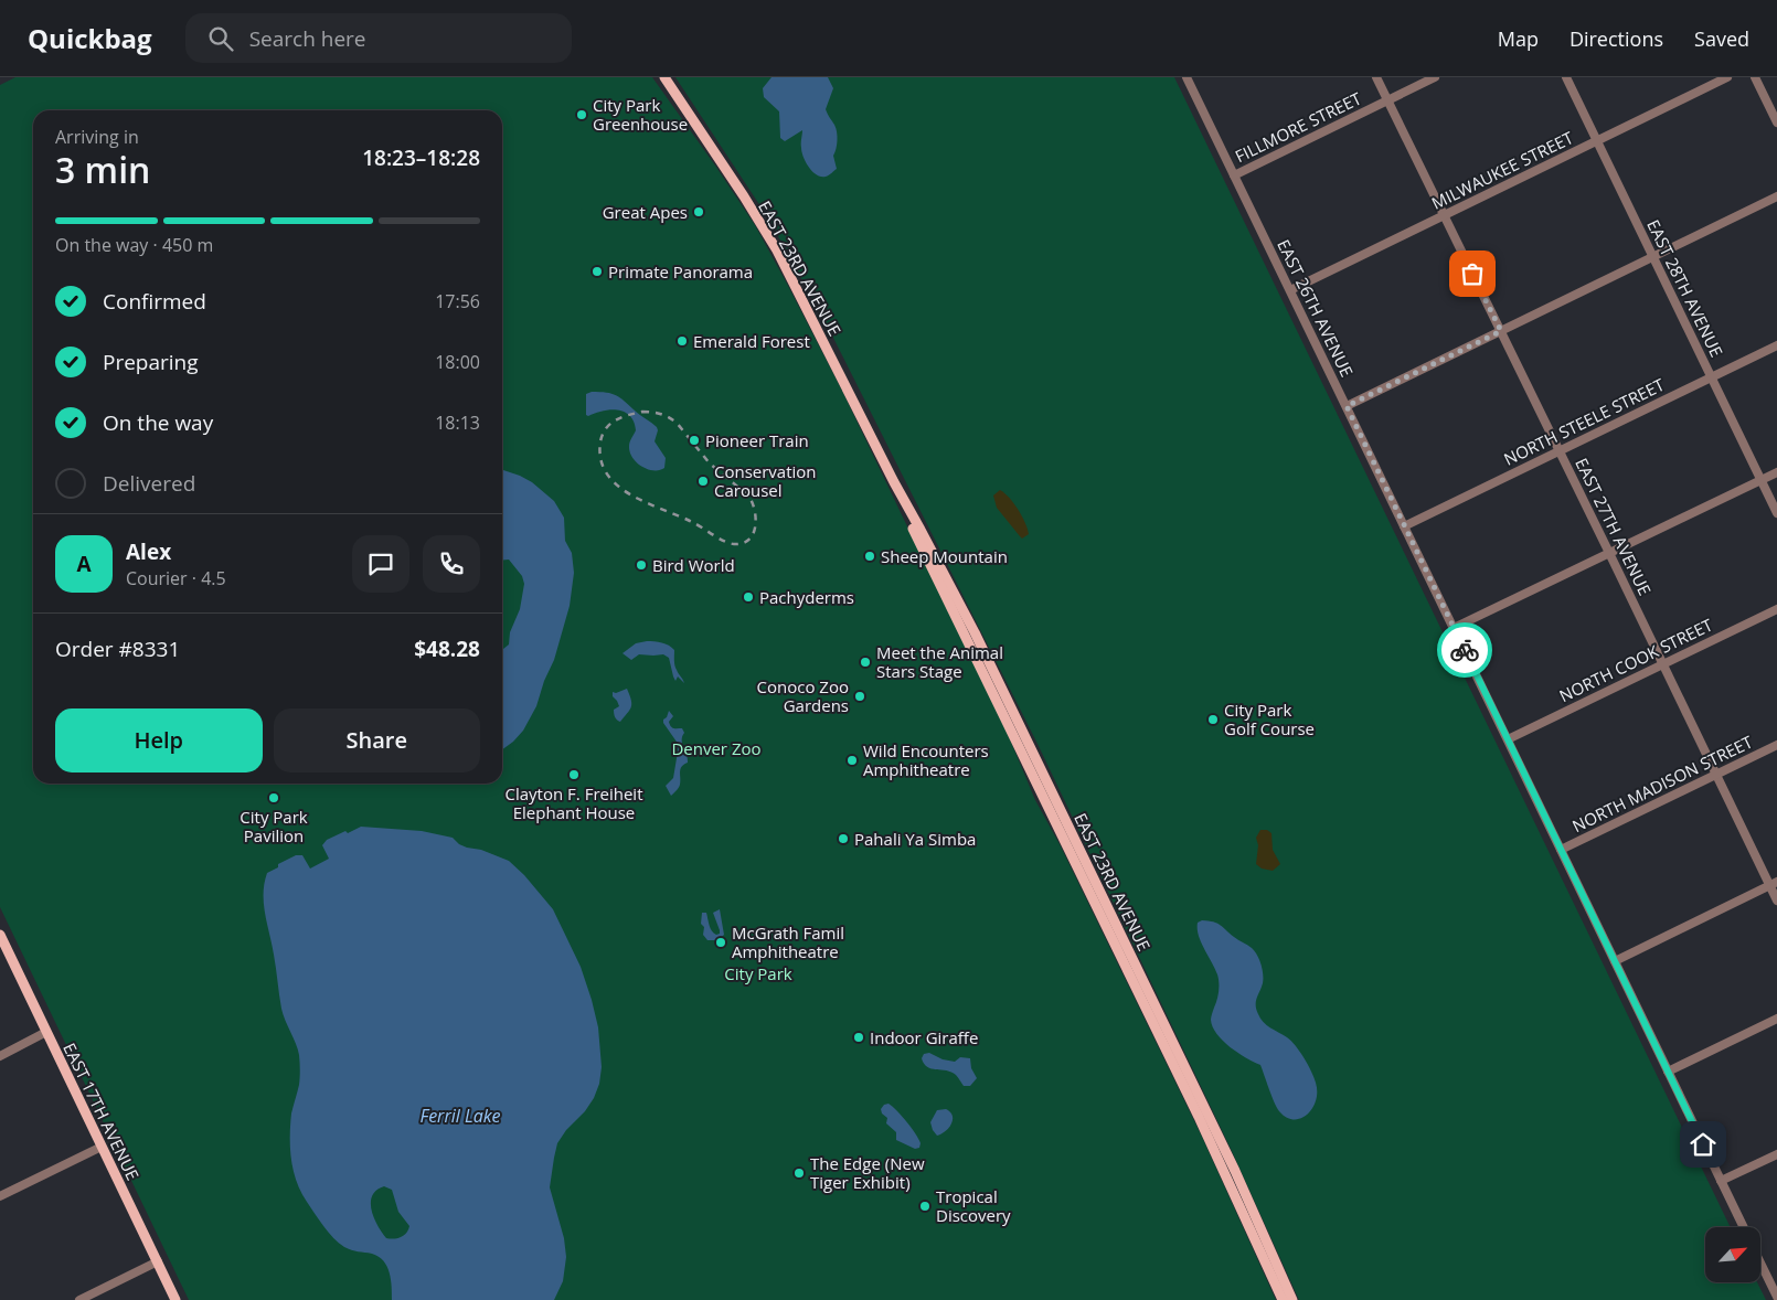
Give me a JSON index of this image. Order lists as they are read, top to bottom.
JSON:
{
  "streets": {
    "main road": ["EAST 23RD AVENUE", "EAST 17TH AVENUE"],
    "street": [
      "FILLMORE STREET",
      "MILWAUKEE STREET",
      "EAST 28TH AVENUE",
      "EAST 26TH AVENUE",
      "NORTH STEELE STREET",
      "EAST 27TH AVENUE",
      "NORTH COOK STREET",
      "NORTH MADISON STREET"
    ]
  },
  "crossings": [
    ["FILLMORE STREET", "EAST 26TH AVENUE"],
    ["FILLMORE STREET", "EAST 27TH AVENUE"],
    ["MILWAUKEE STREET", "EAST 28TH AVENUE"],
    ["MILWAUKEE STREET", "EAST 26TH AVENUE"],
    ["MILWAUKEE STREET", "EAST 27TH AVENUE"],
    ["EAST 28TH AVENUE", "NORTH STEELE STREET"],
    ["EAST 26TH AVENUE", "NORTH STEELE STREET"],
    ["EAST 26TH AVENUE", "NORTH COOK STREET"],
    ["EAST 26TH AVENUE", "NORTH MADISON STREET"],
    ["NORTH STEELE STREET", "EAST 27TH AVENUE"],
    ["EAST 27TH AVENUE", "NORTH COOK STREET"],
    ["EAST 27TH AVENUE", "NORTH MADISON STREET"]
  ],
  "water": ["Ferril Lake"],
  "parks": ["Denver Zoo", "City Park"],
  "places": [
    "City Park Greenhouse",
    "Great Apes",
    "Primate Panorama",
    "Emerald Forest",
    "Pioneer Train",
    "Conservation Carousel",
    "Sheep Mountain",
    "Bird World",
    "Pachyderms",
    "Meet the Animal Stars Stage",
    "Conoco Zoo Gardens",
    "City Park Golf Course",
    "Wild Encounters Amphitheatre",
    "Clayton F. Freiheit Elephant House",
    "City Park Pavilion",
    "Pahali Ya Simba",
    "McGrath Famil Amphitheatre",
    "Indoor Giraffe",
    "The Edge (New Tiger Exhibit)",
    "Tropical Discovery"
  ],
  "north": "top right",
  "page": {
    "header": "Quickbag",
    "search": "Search here",
    "nav": ["Map", "Directions", "Saved"],
    "heading": ["3 min", "Arriving in", "18:23–18:28"],
    "panel": [
      "Alex",
      "Courier · 4.5",
      "Order #8331",
      "$48.28"
    ],
    "bar": "On the way · 450 m",
    "list": [
      ["Confirmed", "17:56"],
      ["Preparing", "18:00"],
      ["On the way", "18:13"],
      "Delivered"
    ],
    "round": "A",
    "buttons": ["Help", "Share"]
  }
}
